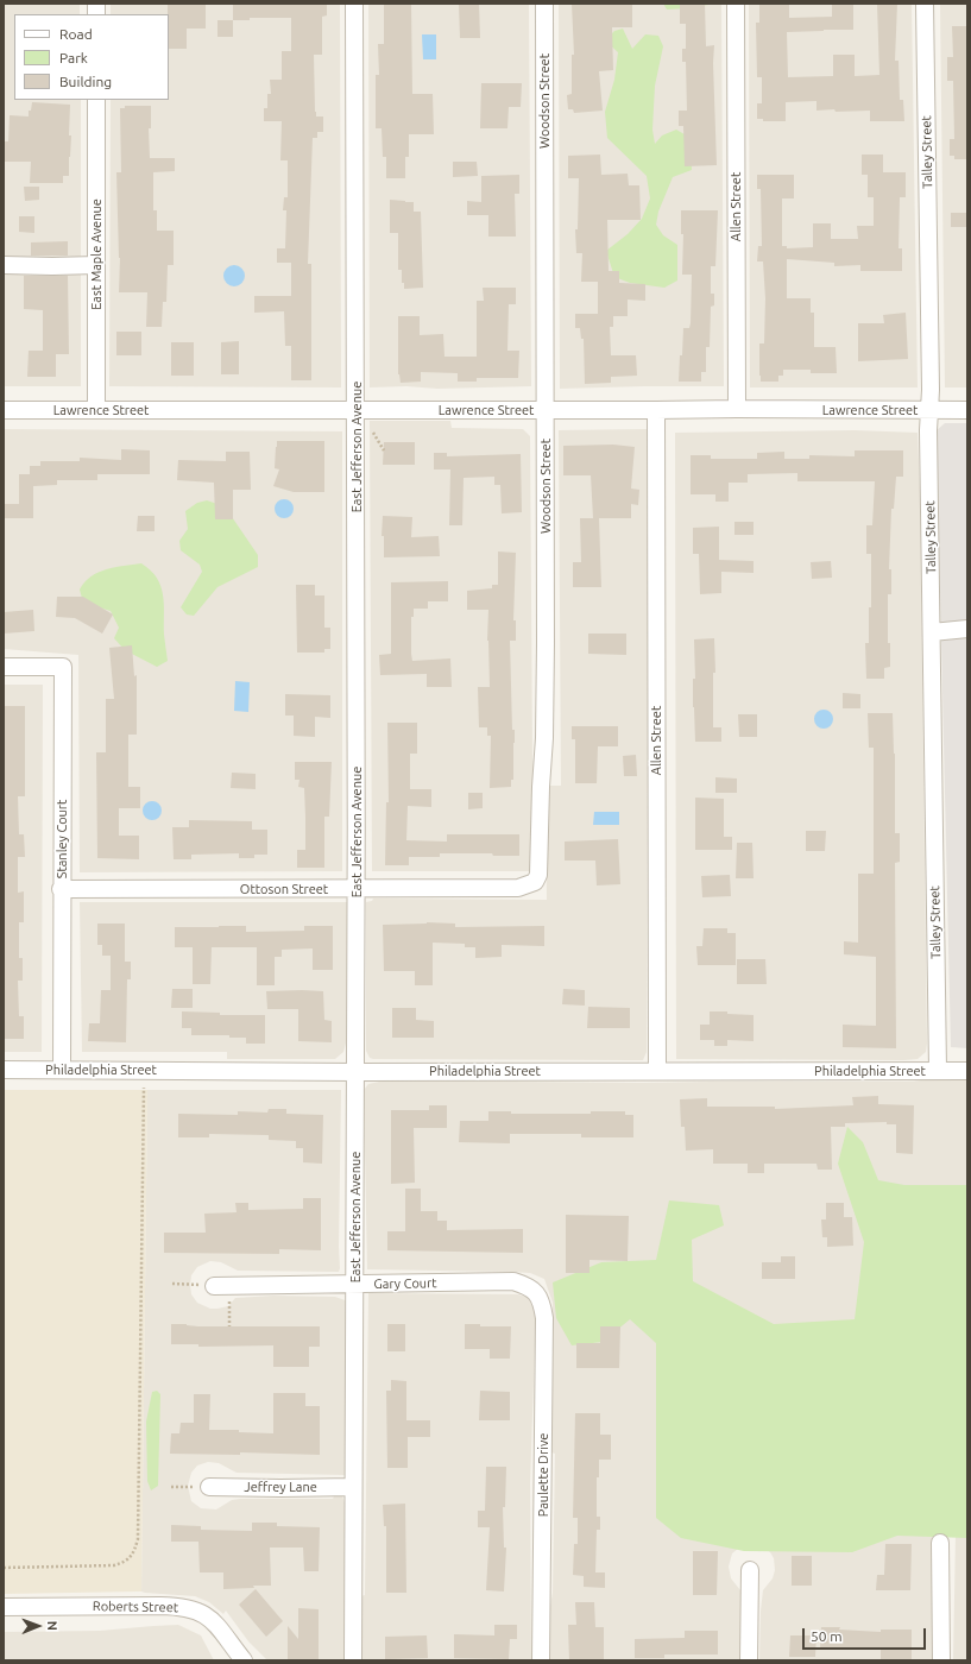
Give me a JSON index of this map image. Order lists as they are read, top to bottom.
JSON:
{
  "streets": {
    "street": [
      "Woodson Street",
      "Talley Street",
      "Allen Street",
      "East Maple Avenue",
      "Lawrence Street",
      "East Jefferson Avenue",
      "Stanley Court",
      "Ottoson Street",
      "Philadelphia Street",
      "Gary Court",
      "Paulette Drive",
      "Jeffrey Lane",
      "Roberts Street"
    ]
  },
  "crossings": [
    ["Woodson Street", "Lawrence Street"],
    ["Woodson Street", "Ottoson Street"],
    ["Talley Street", "Lawrence Street"],
    ["Talley Street", "Philadelphia Street"],
    ["Allen Street", "Lawrence Street"],
    ["Allen Street", "Philadelphia Street"],
    ["East Maple Avenue", "Lawrence Street"],
    ["Lawrence Street", "East Jefferson Avenue"],
    ["East Jefferson Avenue", "Ottoson Street"],
    ["East Jefferson Avenue", "Philadelphia Street"],
    ["East Jefferson Avenue", "Gary Court"],
    ["East Jefferson Avenue", "Jeffrey Lane"],
    ["Stanley Court", "Ottoson Street"],
    ["Stanley Court", "Philadelphia Street"],
    ["Gary Court", "Paulette Drive"]
  ],
  "legend": ["Road", "Park", "Building"],
  "scale_bar": "50 m",
  "north": "right"
}
